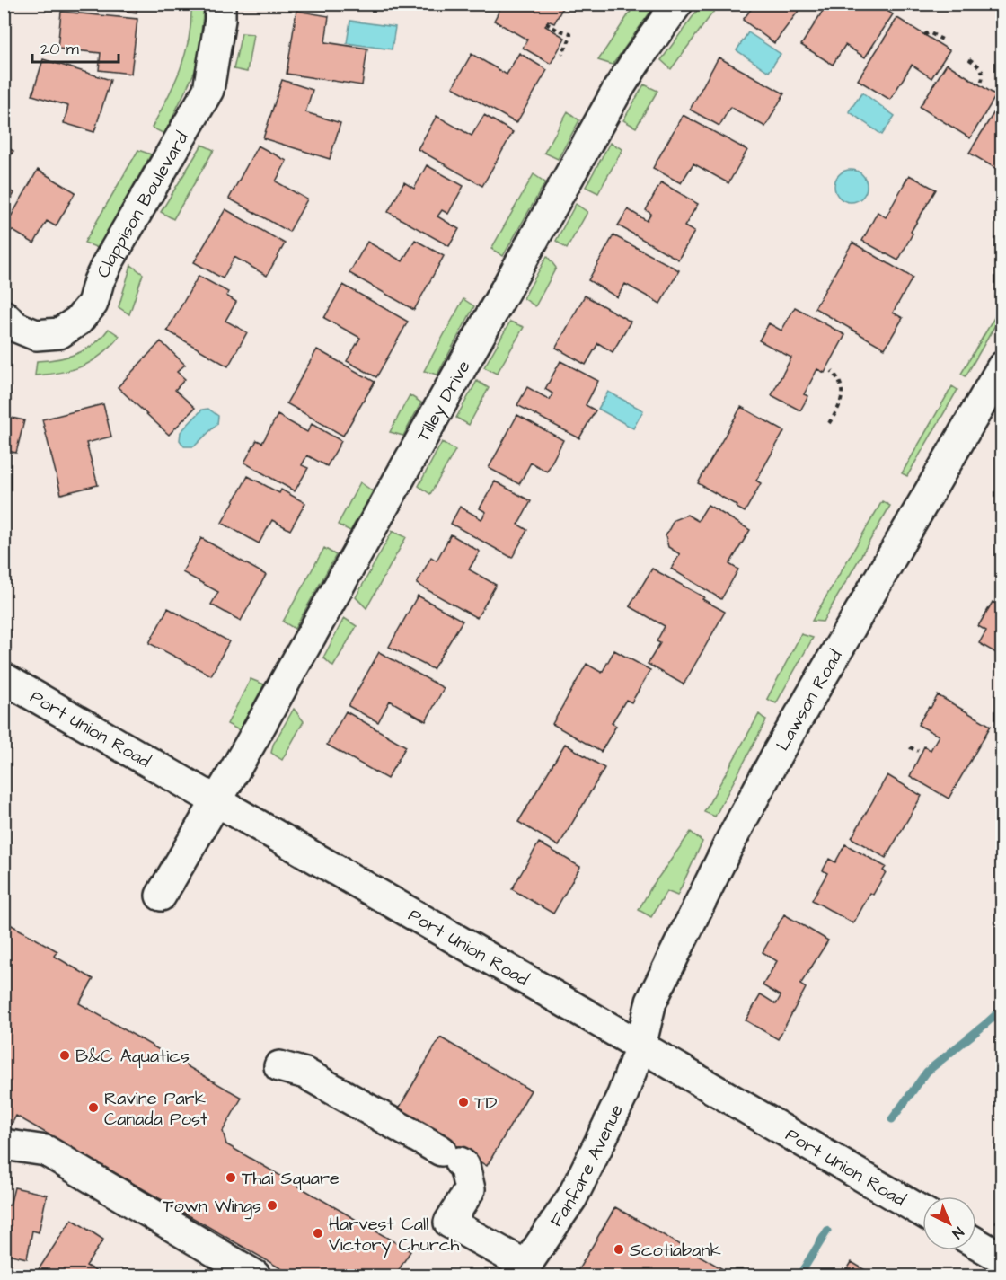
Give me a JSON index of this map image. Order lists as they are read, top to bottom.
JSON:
{
  "streets": {
    "street": [
      "Clappison Boulevard",
      "Tilley Drive",
      "Lawson Road",
      "Port Union Road",
      "Fanfare Avenue"
    ]
  },
  "crossings": [
    ["Tilley Drive", "Port Union Road"],
    ["Lawson Road", "Port Union Road"],
    ["Lawson Road", "Fanfare Avenue"],
    ["Port Union Road", "Fanfare Avenue"]
  ],
  "places": [
    "B&C Aquatics",
    "TD",
    "Ravine Park Canada Post",
    "Thai Square",
    "Town Wings",
    "Harvest Call Victory Church",
    "Scotiabank"
  ],
  "scale_bar": "20 m",
  "north": "bottom right"
}
